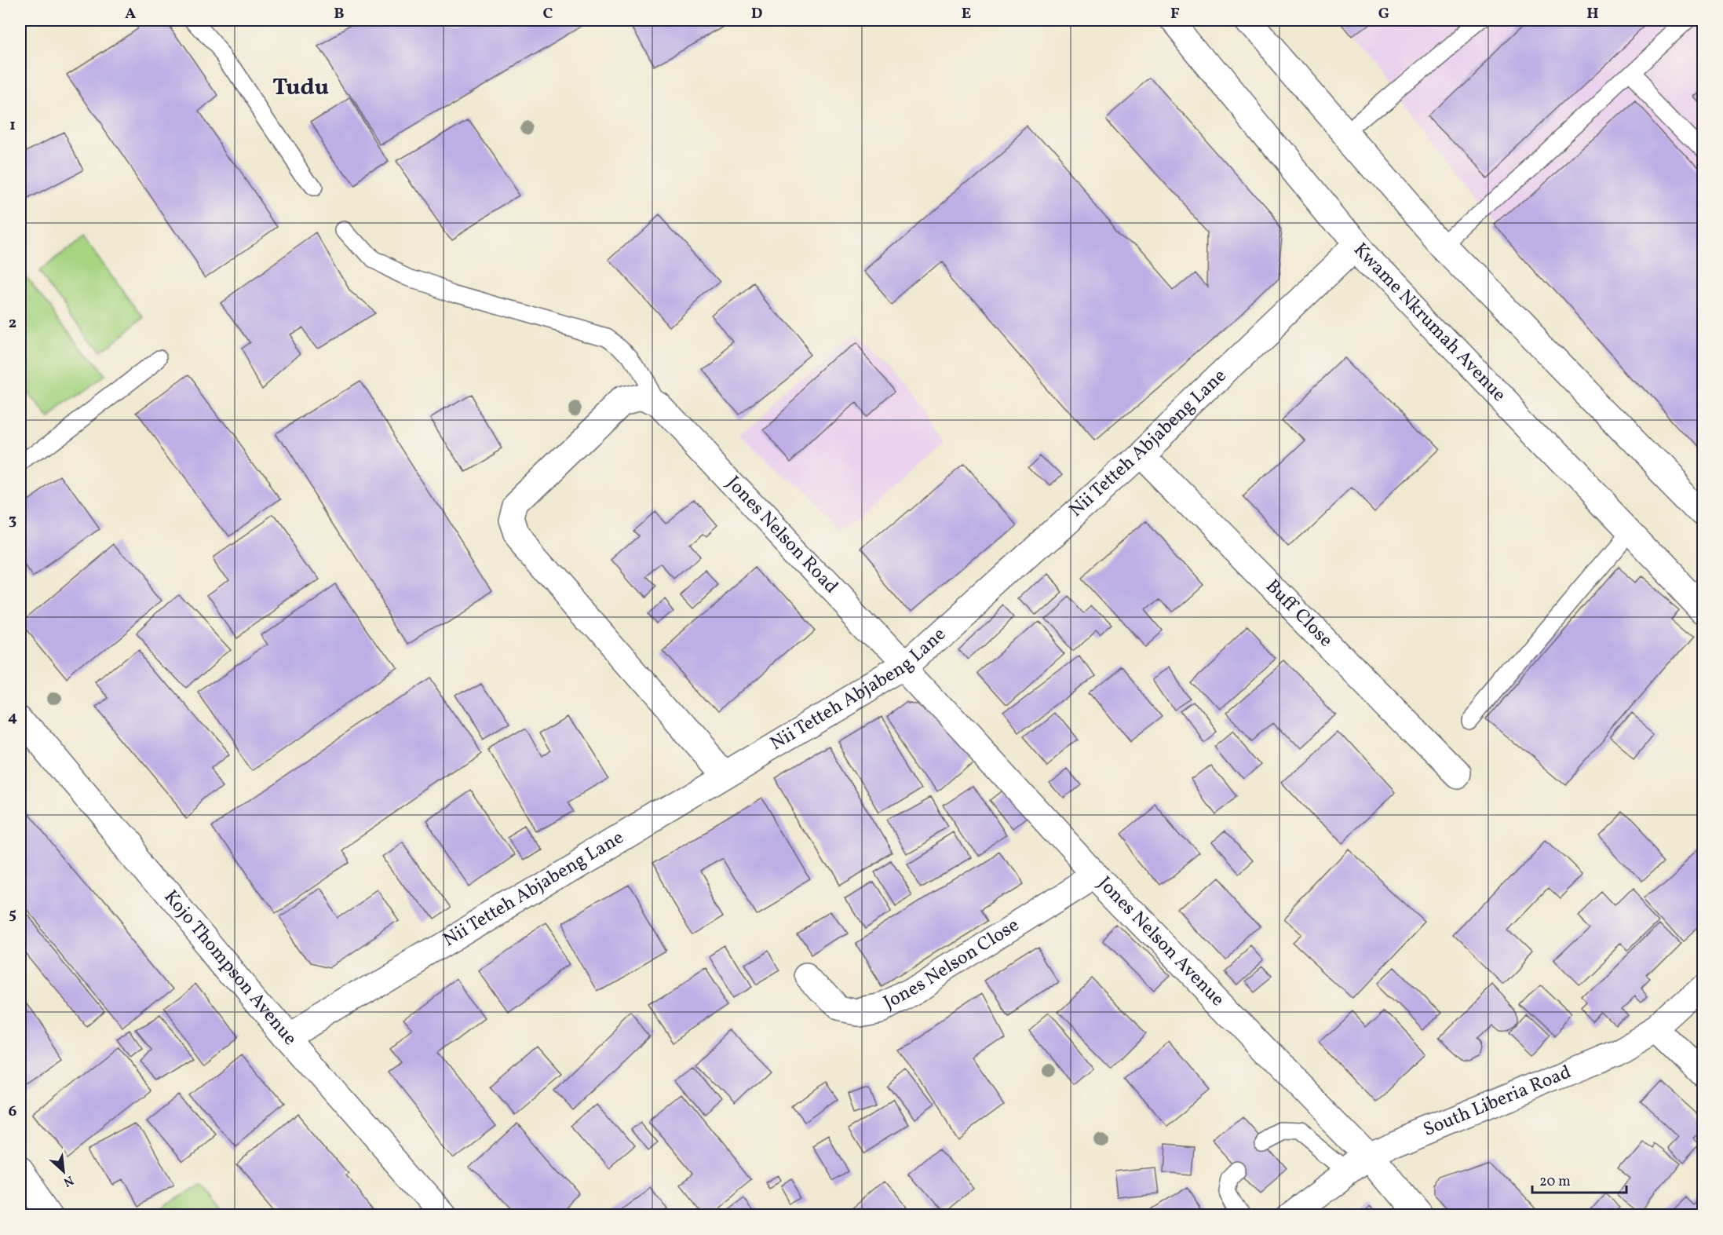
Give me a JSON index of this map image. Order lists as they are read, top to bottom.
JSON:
{
  "streets": {
    "street": [
      "Kwame Nkrumah Avenue",
      "Nii Tetteh Abjabeng Lane",
      "Jones Nelson Road",
      "Buff Close",
      "Jones Nelson Avenue",
      "Jones Nelson Close",
      "Kojo Thompson Avenue",
      "South Liberia Road"
    ]
  },
  "crossings": [
    ["Kwame Nkrumah Avenue", "Nii Tetteh Abjabeng Lane"],
    ["Nii Tetteh Abjabeng Lane", "Jones Nelson Road"],
    ["Nii Tetteh Abjabeng Lane", "Buff Close"],
    ["Nii Tetteh Abjabeng Lane", "Jones Nelson Avenue"],
    ["Nii Tetteh Abjabeng Lane", "Kojo Thompson Avenue"],
    ["Jones Nelson Road", "Jones Nelson Avenue"],
    ["Jones Nelson Avenue", "Jones Nelson Close"],
    ["Jones Nelson Avenue", "South Liberia Road"]
  ],
  "districts": ["Tudu"],
  "scale_bar": "20 m",
  "north": "bottom right",
  "grid": {
    "columns": [
      "A",
      "B",
      "C",
      "D",
      "E",
      "F",
      "G",
      "H"
    ],
    "rows": [
      "1",
      "2",
      "3",
      "4",
      "5",
      "6"
    ]
  }
}
